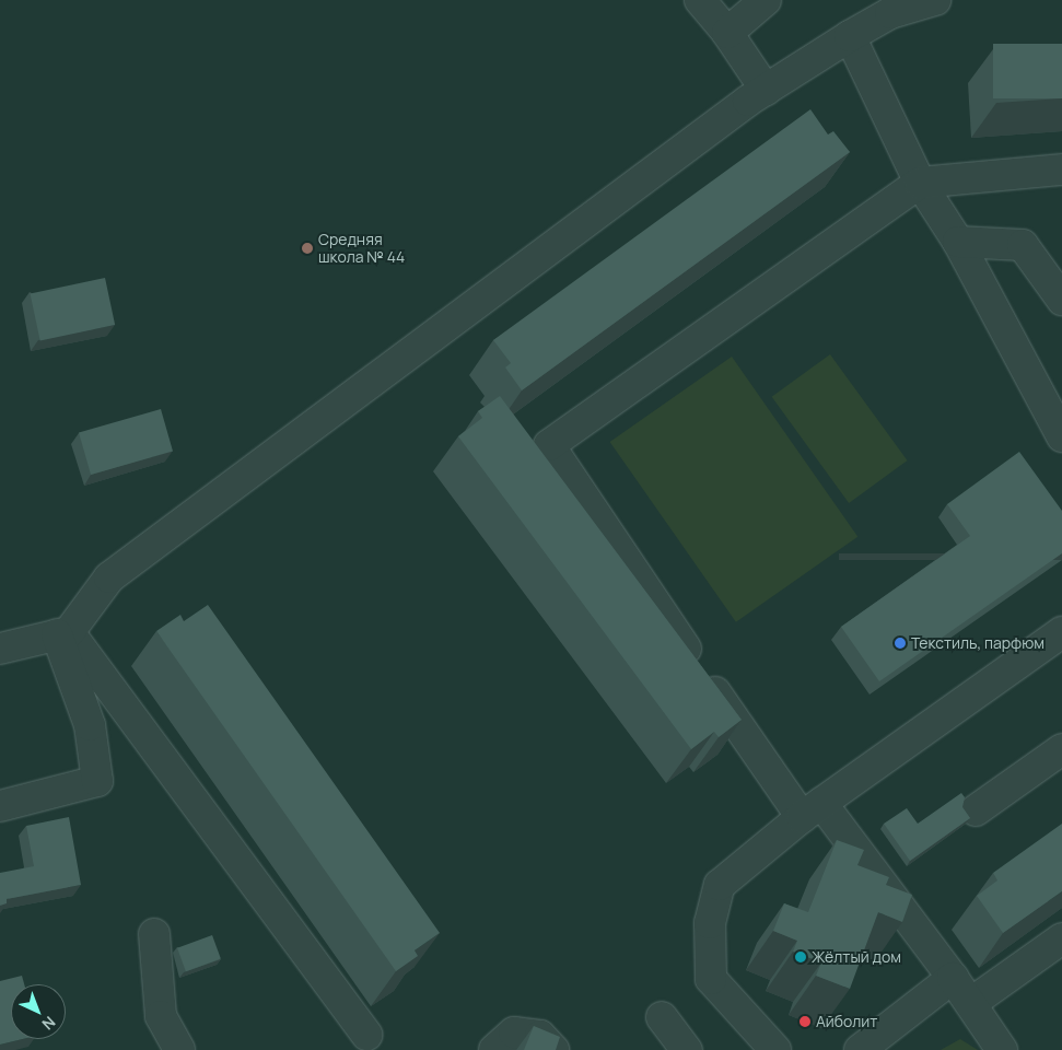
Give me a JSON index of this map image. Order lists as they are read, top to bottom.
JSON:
{
  "places": [
    "Средняя школа № 44",
    "Текстиль, парфюм",
    "Жёлтый дом",
    "Айболит"
  ],
  "north": "bottom right"
}
